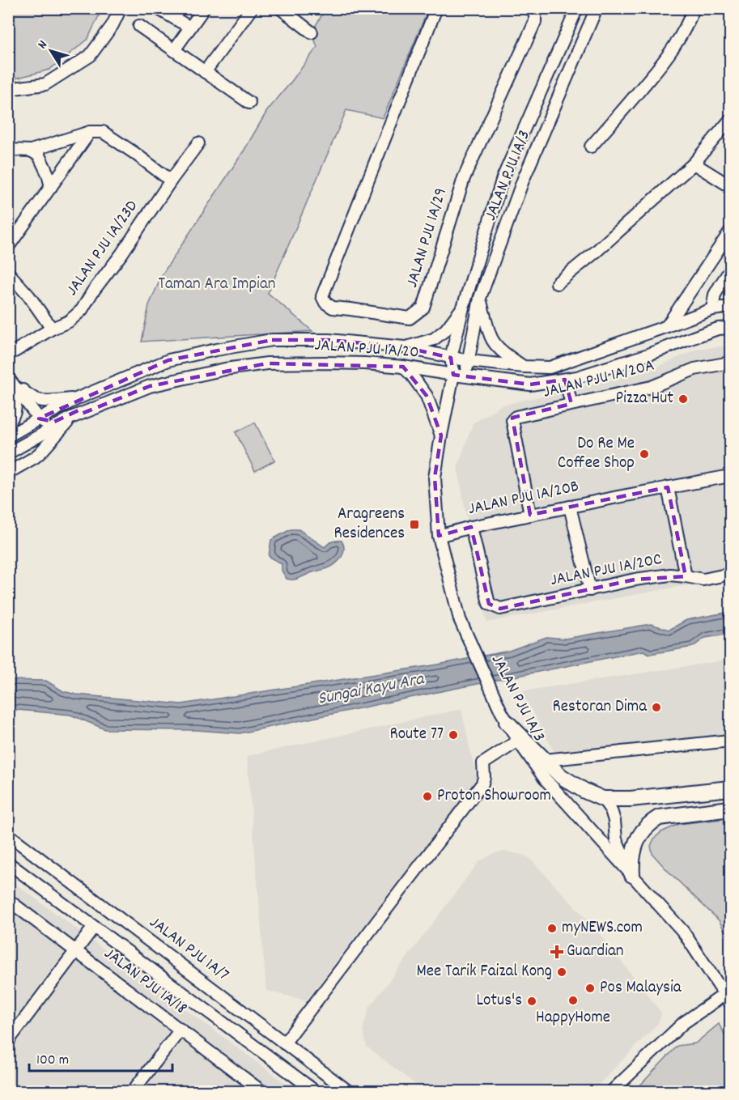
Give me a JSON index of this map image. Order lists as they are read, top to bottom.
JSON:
{
  "streets": {
    "street": [
      "JALAN PJU 1A/3",
      "JALAN PJU 1A/29",
      "JALAN PJU 1A/23D",
      "JALAN PJU 1A/20",
      "JALAN PJU 1A/20A",
      "JALAN PJU 1A/20B",
      "JALAN PJU 1A/20C",
      "JALAN PJU 1A/7",
      "JALAN PJU 1A/18"
    ]
  },
  "crossings": [
    ["JALAN PJU 1A/3", "JALAN PJU 1A/20"],
    ["JALAN PJU 1A/3", "JALAN PJU 1A/20B"],
    ["JALAN PJU 1A/20A", "JALAN PJU 1A/20B"],
    ["JALAN PJU 1A/20B", "JALAN PJU 1A/20C"]
  ],
  "water": ["Sungai Kayu Ara"],
  "parks": ["Taman Ara Impian"],
  "places": {
    "other": [
      "Pizza Hut",
      "Do Re Me Coffee Shop",
      "Restoran Dima",
      "Route 77",
      "Proton Showroom",
      "myNEWS.com",
      "Mee Tarik Faizal Kong",
      "Pos Malaysia",
      "HappyHome",
      "Lotus's"
    ],
    "transit": ["Aragreens Residences"],
    "health": ["Guardian"]
  },
  "scale_bar": "100 m",
  "north": "top left"
}
